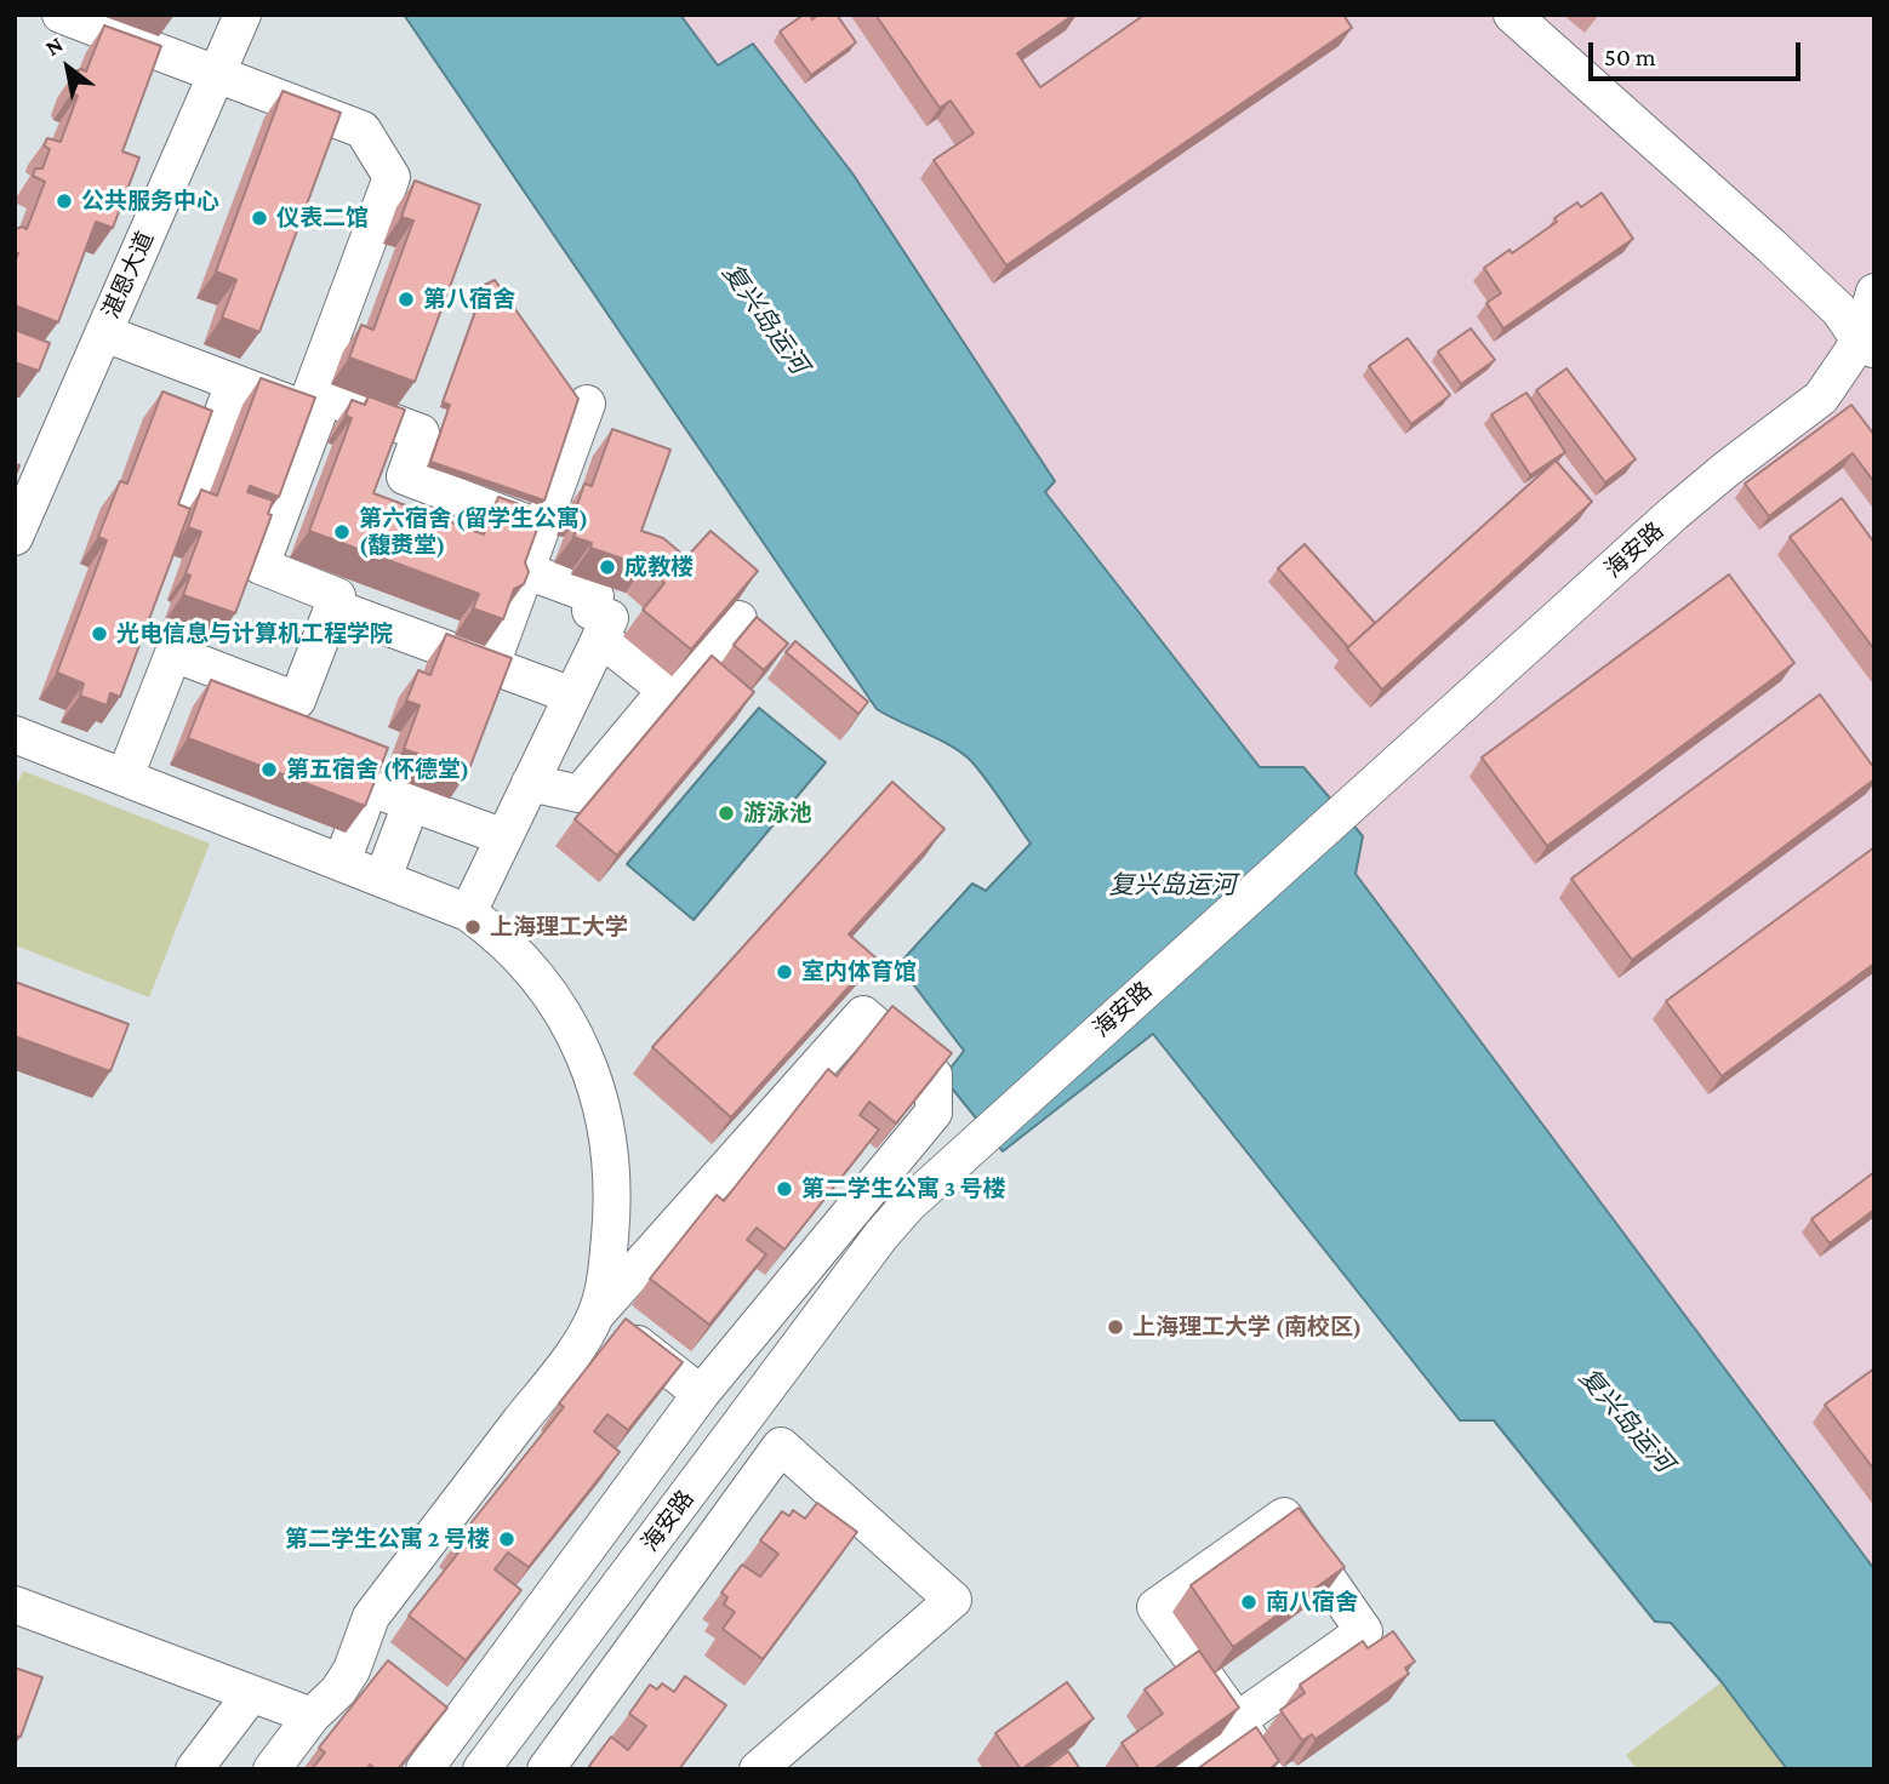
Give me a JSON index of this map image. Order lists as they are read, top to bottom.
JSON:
{
  "streets": {
    "street": ["湛恩大道", "海安路"]
  },
  "water": ["复兴岛运河"],
  "places": [
    "公共服务中心",
    "仪表二馆",
    "第八宿舍",
    "第六宿舍 (留学生公寓) (馥赉堂)",
    "成教楼",
    "光电信息与计算机工程学院",
    "第五宿舍 (怀德堂)",
    "游泳池",
    "上海理工大学",
    "室内体育馆",
    "第二学生公寓 3 号楼",
    "上海理工大学 (南校区)",
    "第二学生公寓 2 号楼",
    "南八宿舍"
  ],
  "scale_bar": "50 m",
  "north": "top left"
}
